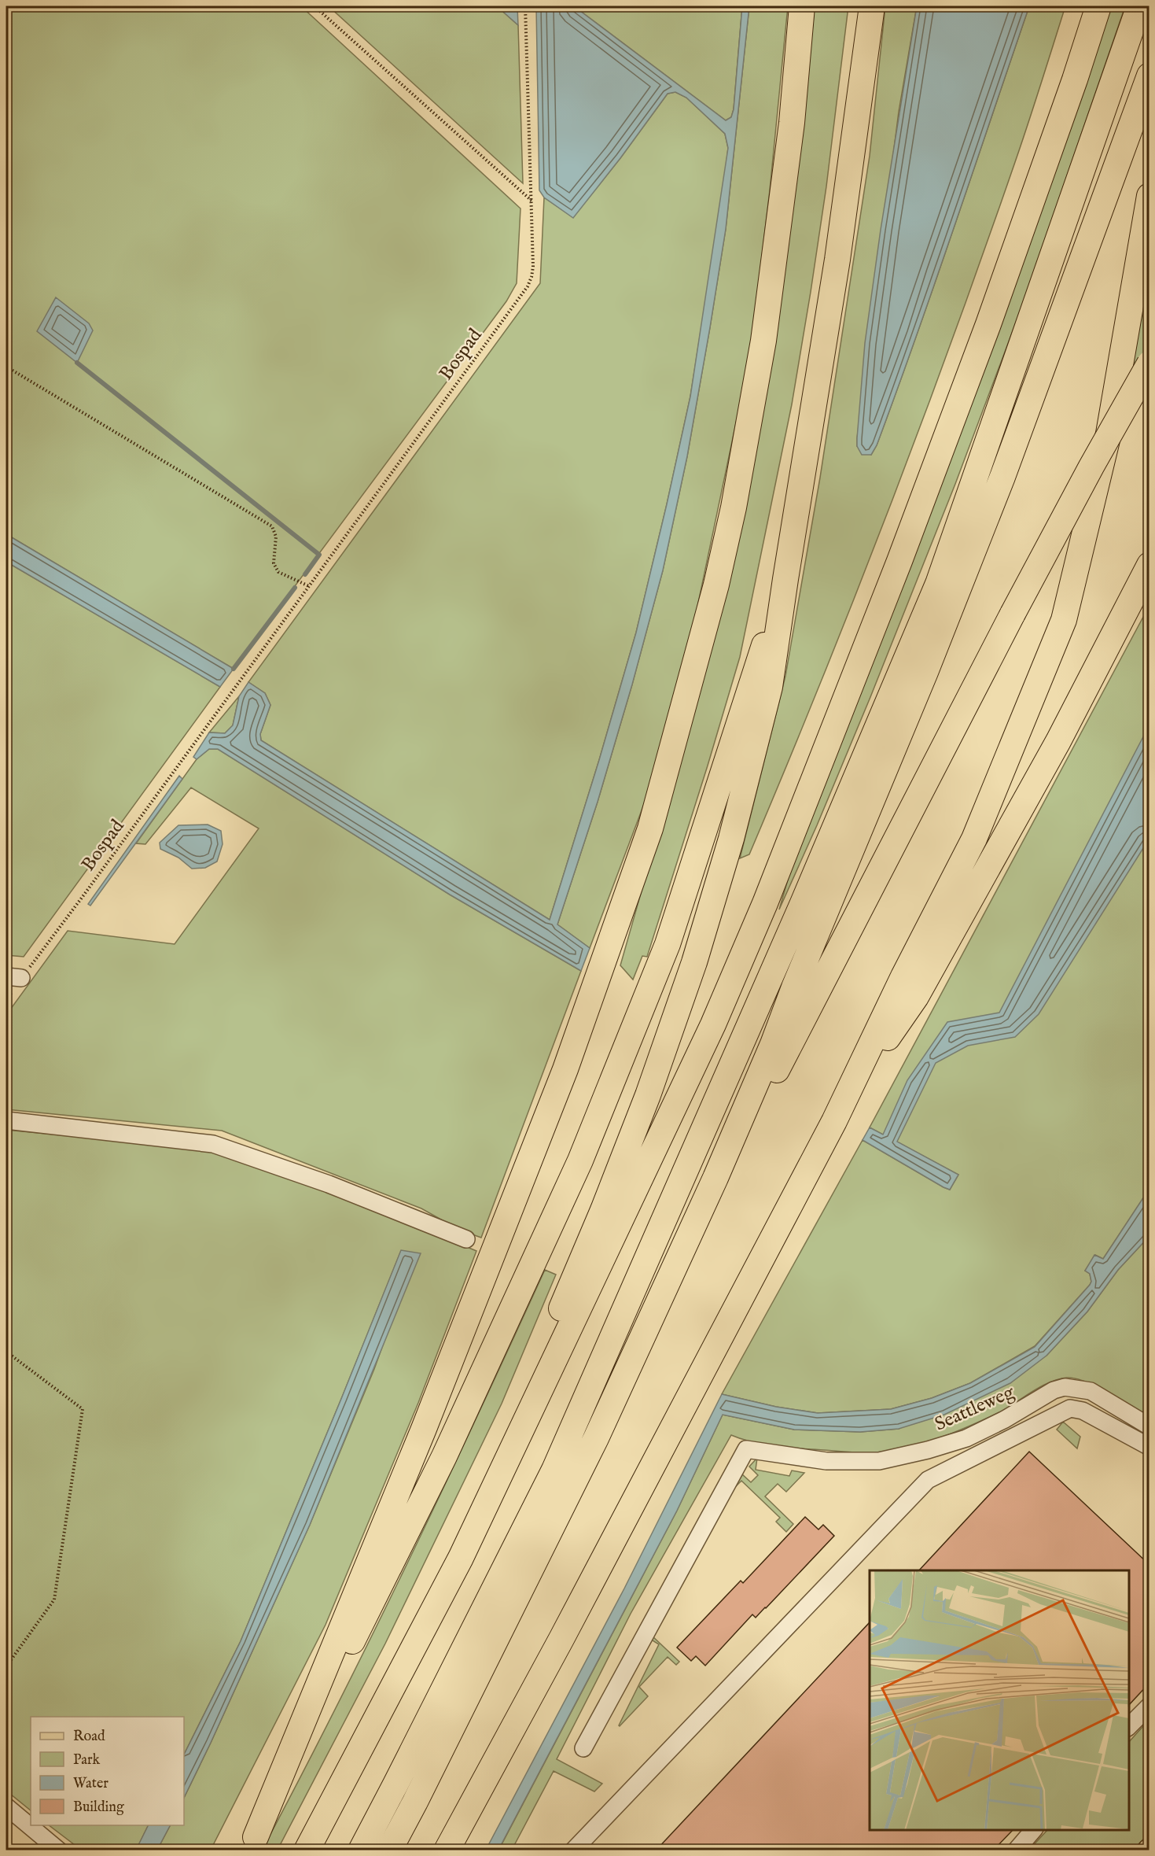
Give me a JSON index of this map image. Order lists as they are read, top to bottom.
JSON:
{
  "streets": {
    "street": ["Seattleweg"],
    "path": ["Bospad"]
  },
  "legend": [
    "Road",
    "Park",
    "Water",
    "Building"
  ]
}
